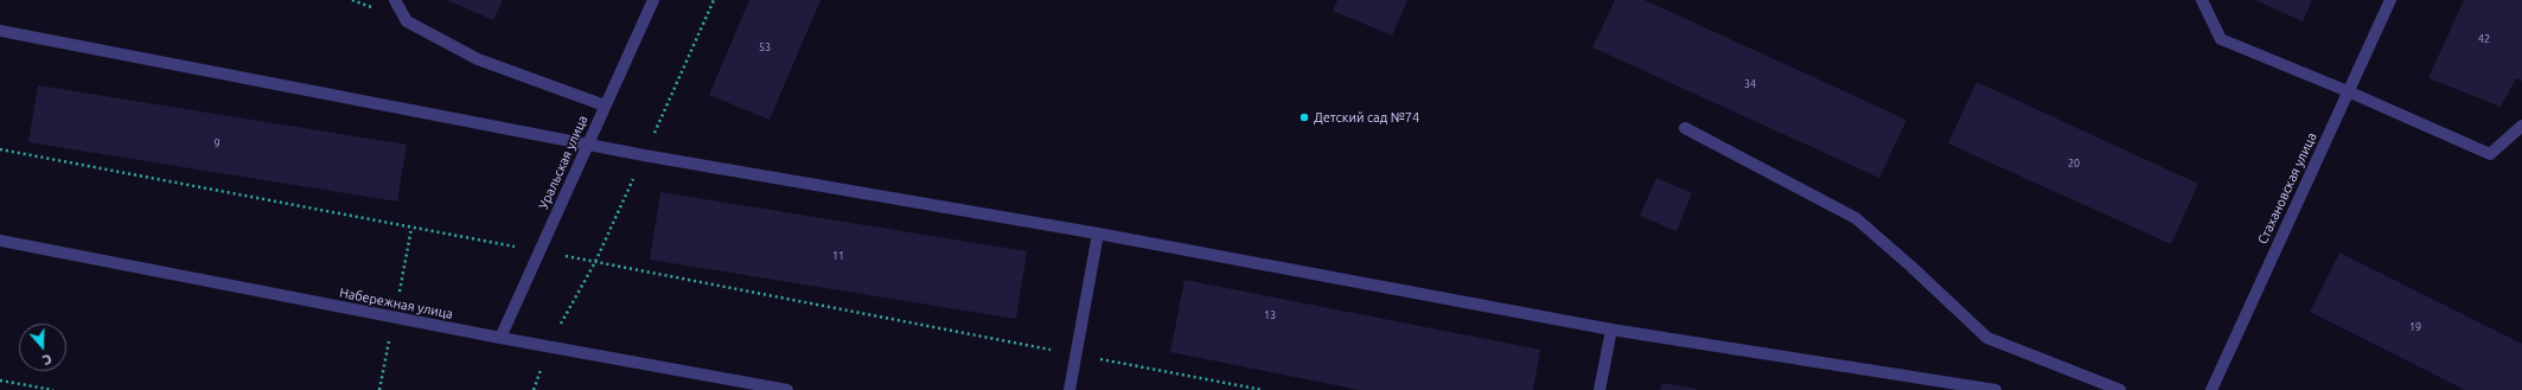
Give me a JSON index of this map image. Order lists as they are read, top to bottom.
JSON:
{
  "streets": {
    "street": ["Уральская улица", "Стахановская улица", "Набережная улица"]
  },
  "crossings": [
    ["Уральская улица", "Набережная улица"]
  ],
  "places": ["Детский сад №74"],
  "house_numbers": [
    "42",
    "53",
    "34",
    "9",
    "20",
    "11",
    "13",
    "19"
  ],
  "north": "bottom"
}
